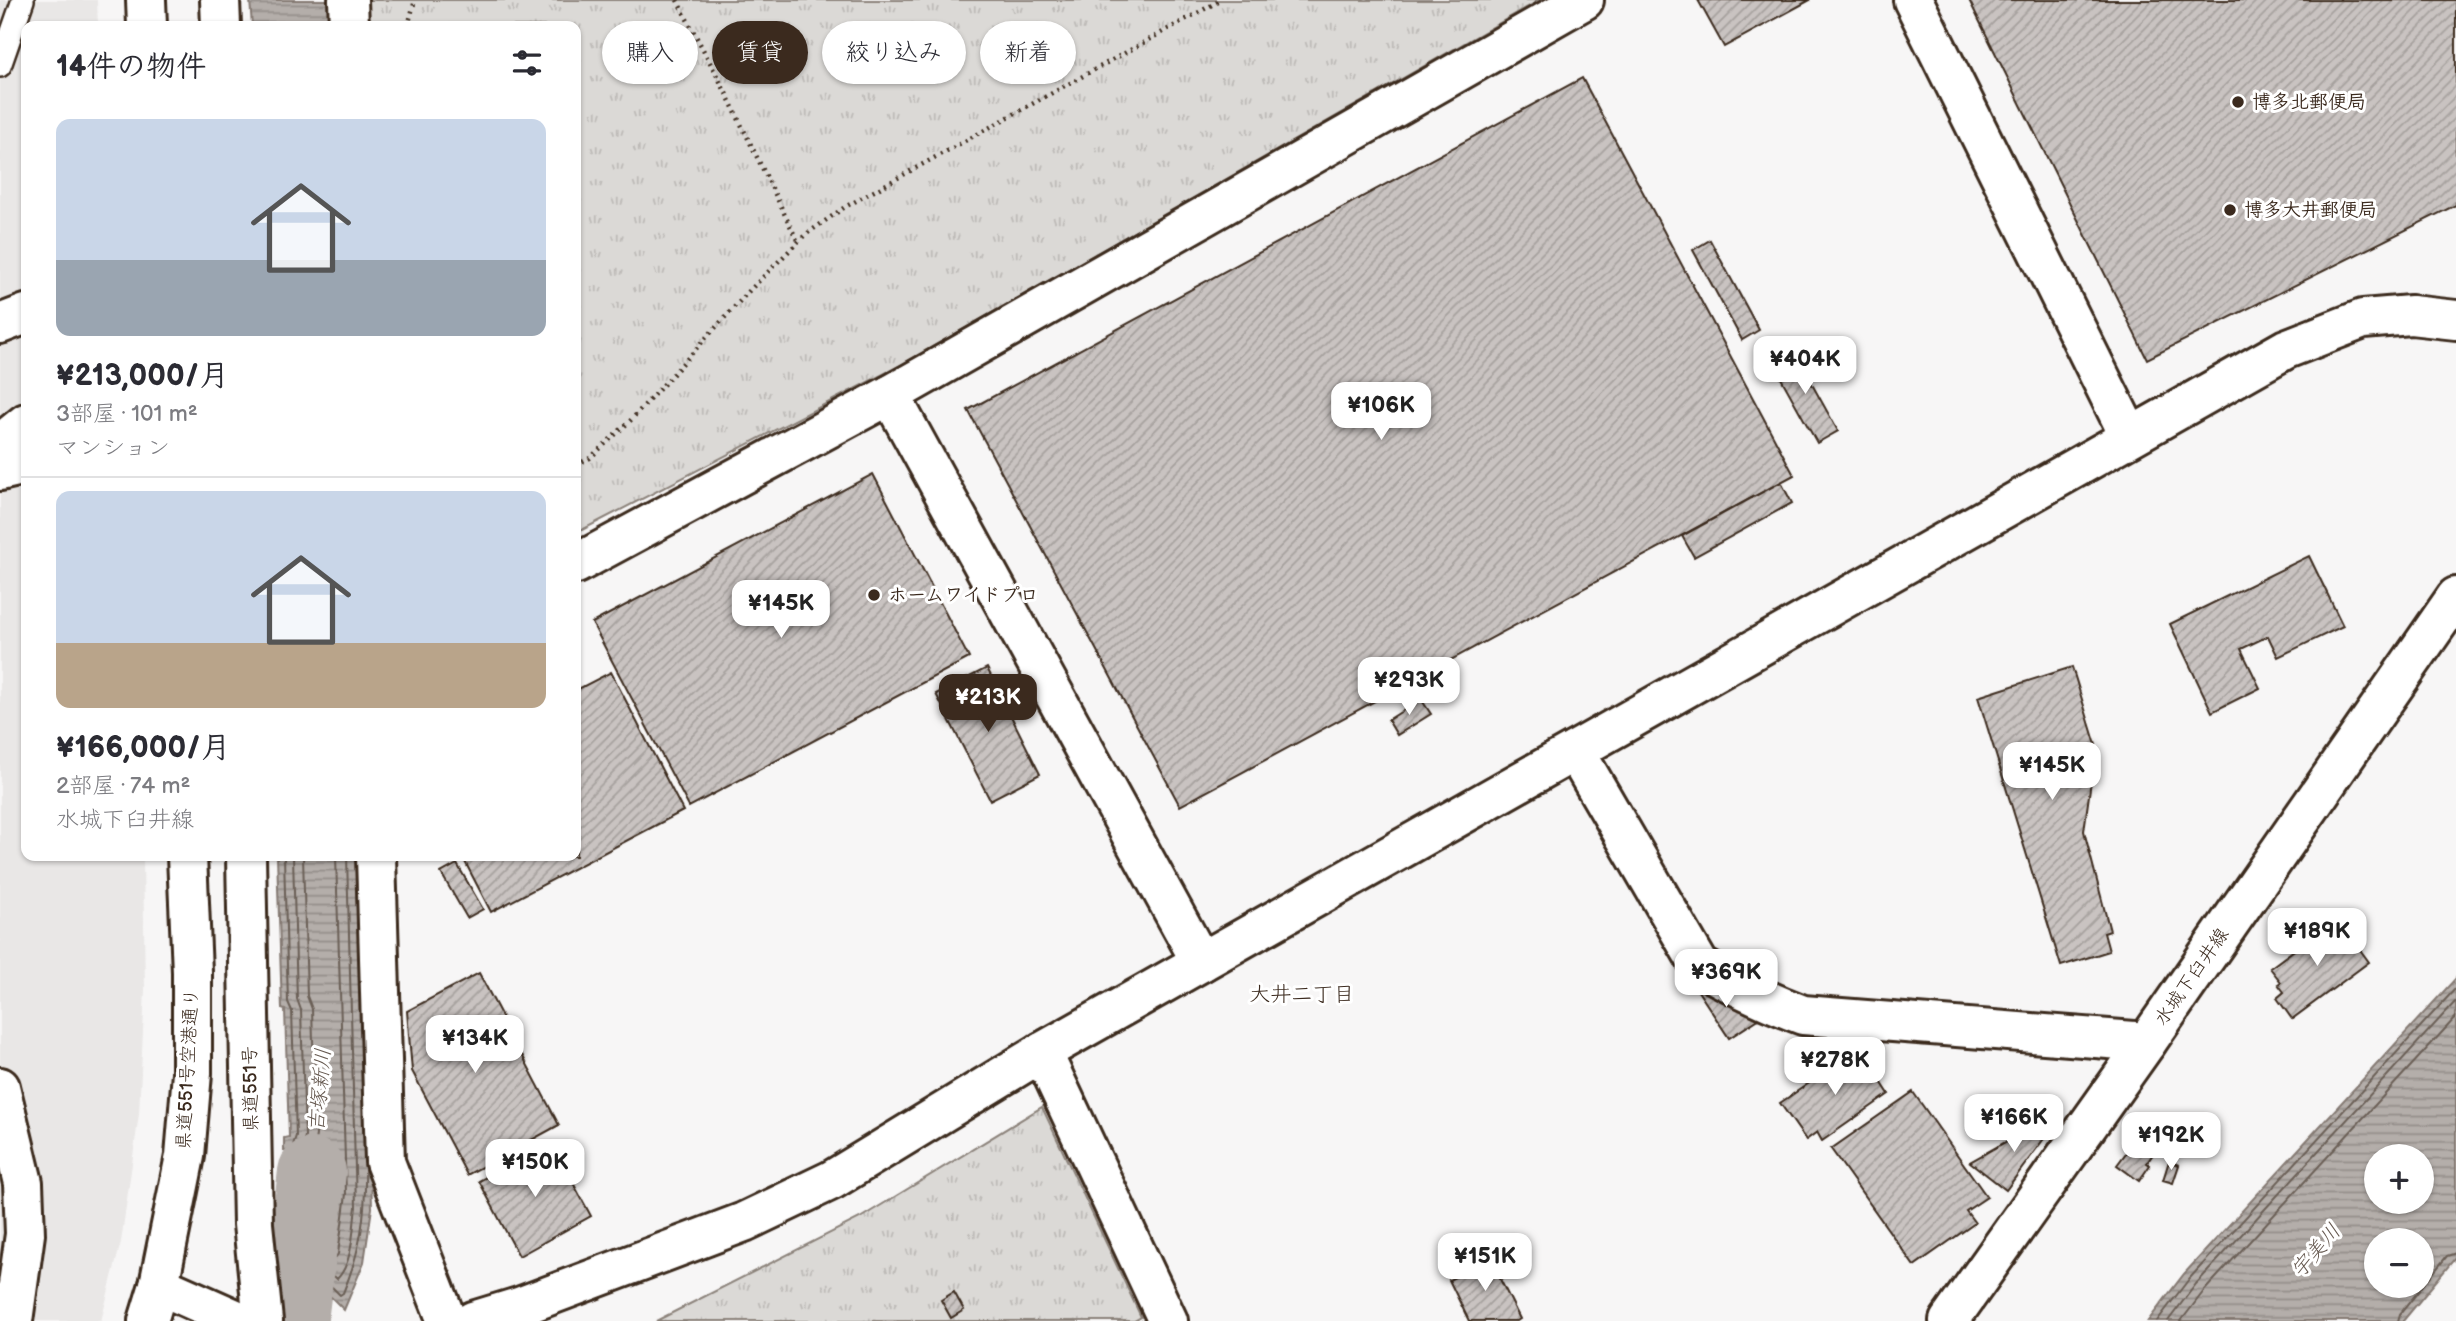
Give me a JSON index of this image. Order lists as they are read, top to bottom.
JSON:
{
  "streets": {
    "street": ["水城下臼井線", "県道551号空港通り", "県道551号"]
  },
  "districts": ["大井二丁目"],
  "water": ["吉塚新川", "宇美川"],
  "places": ["博多北郵便局", "博多大井郵便局", "ホームワイドプロ"],
  "page": {
    "chip": [
      "購入",
      "賃貸",
      "絞り込み",
      "新着"
    ],
    "heading": "14件の物件",
    "list": [
      {
        "name": "¥213,000/月",
        "note": "3部屋 · 101 m² · マンション"
      },
      {
        "name": "¥166,000/月",
        "note": "2部屋 · 74 m² · 水城下臼井線"
      }
    ],
    "price": [
      "¥404K",
      "¥106K",
      "¥145K",
      "¥293K",
      "¥213K",
      "¥145K",
      "¥189K",
      "¥369K",
      "¥134K",
      "¥278K",
      "¥166K",
      "¥192K",
      "¥150K",
      "¥151K"
    ],
    "map_buttons": ["+", "−"]
  }
}
